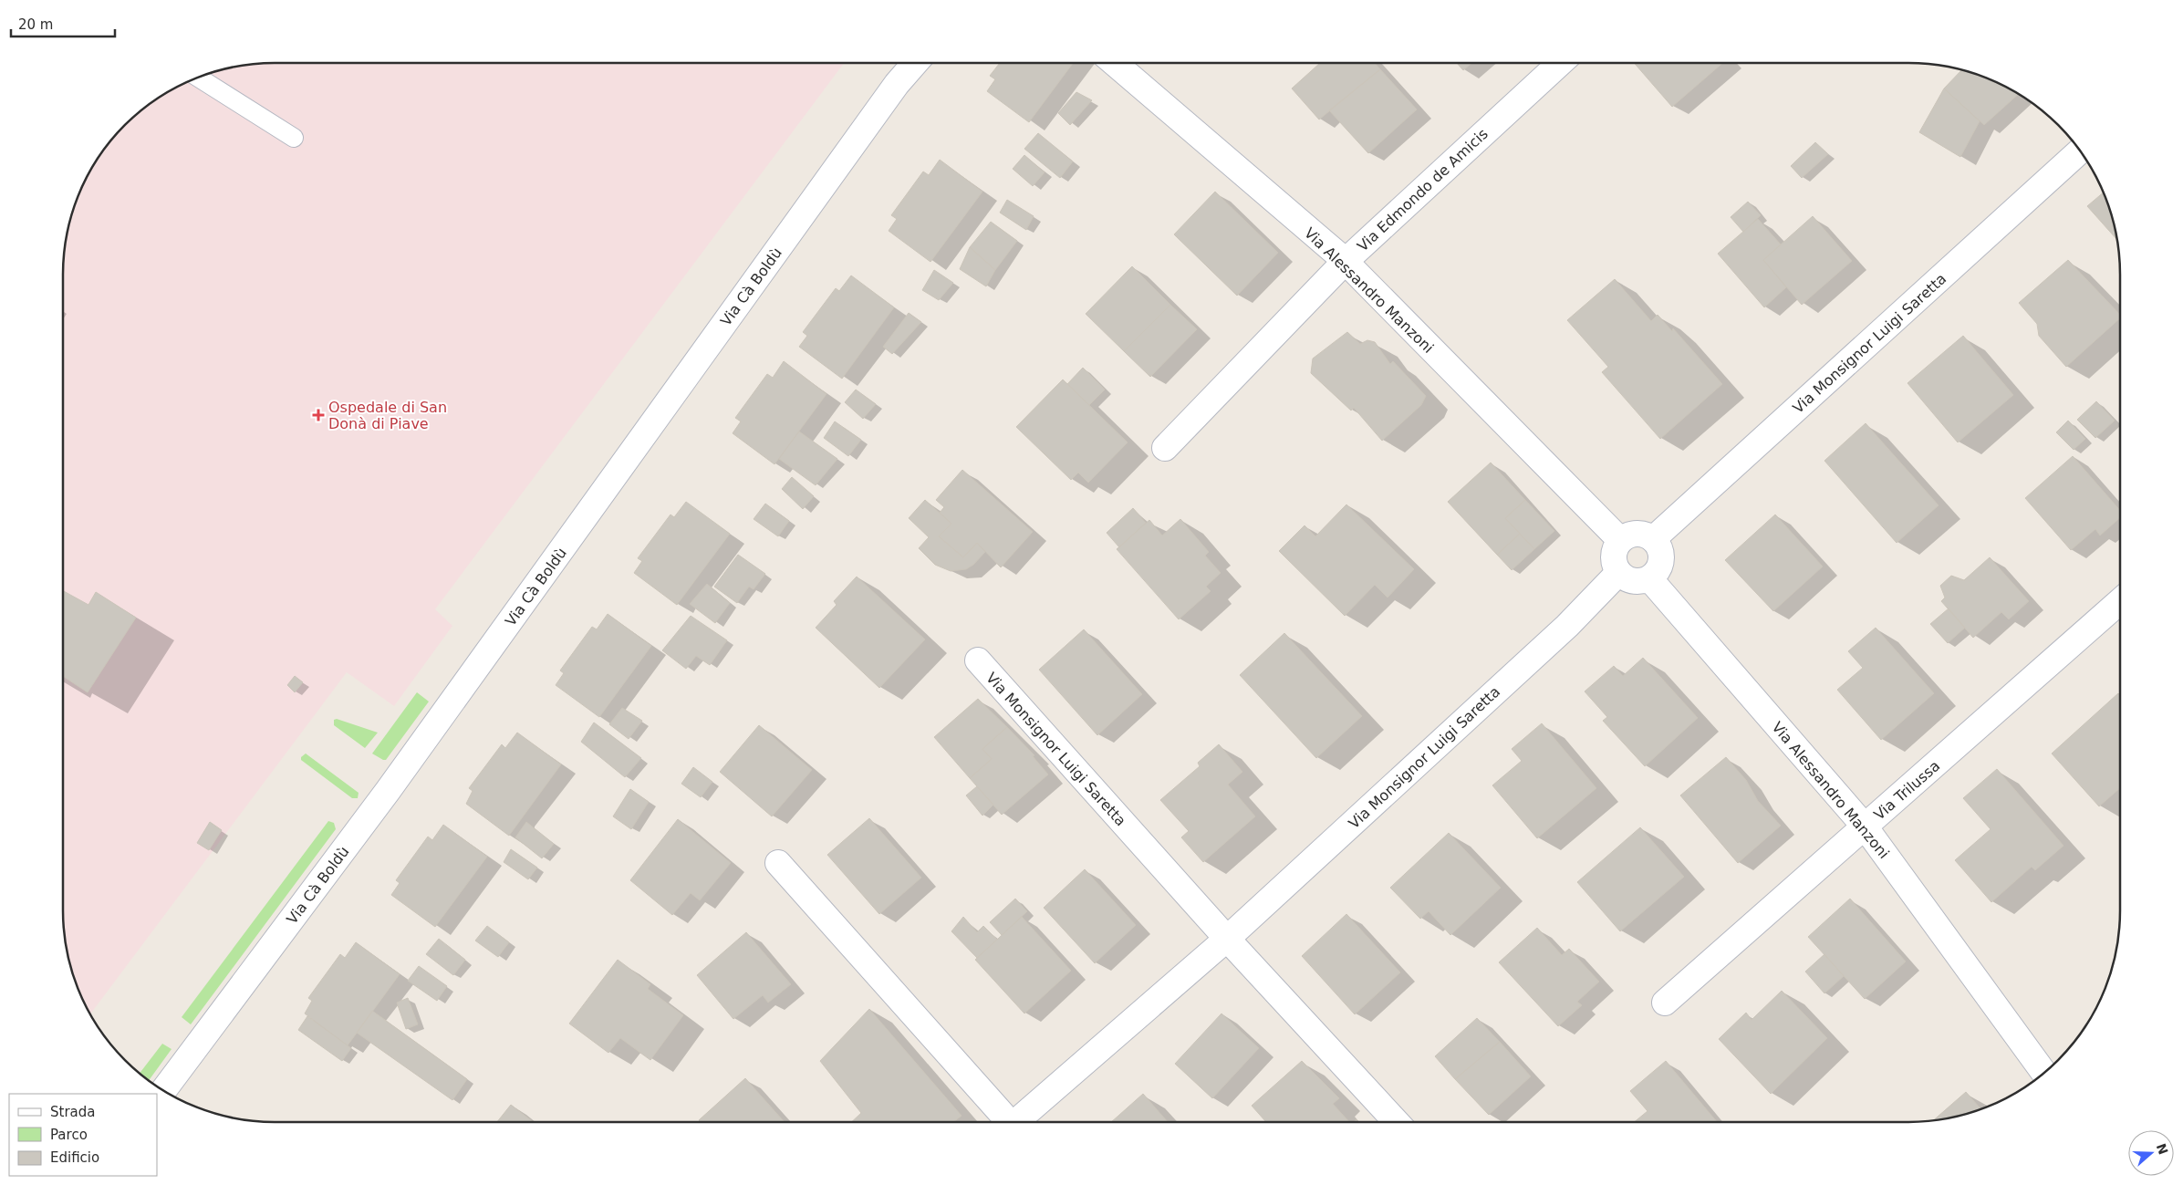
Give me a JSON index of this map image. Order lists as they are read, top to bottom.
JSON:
{
  "streets": {
    "street": [
      "Via Edmondo de Amicis",
      "Via Cà Boldù",
      "Via Alessandro Manzoni",
      "Via Monsignor Luigi Saretta",
      "Via Trilussa"
    ]
  },
  "crossings": [
    ["Via Edmondo de Amicis", "Via Alessandro Manzoni"],
    ["Via Alessandro Manzoni", "Via Monsignor Luigi Saretta"],
    ["Via Alessandro Manzoni", "Via Trilussa"]
  ],
  "places": {
    "health": ["Ospedale di San Donà di Piave"]
  },
  "legend": ["Strada", "Parco", "Edificio"],
  "scale_bar": "20 m",
  "north": "right"
}
